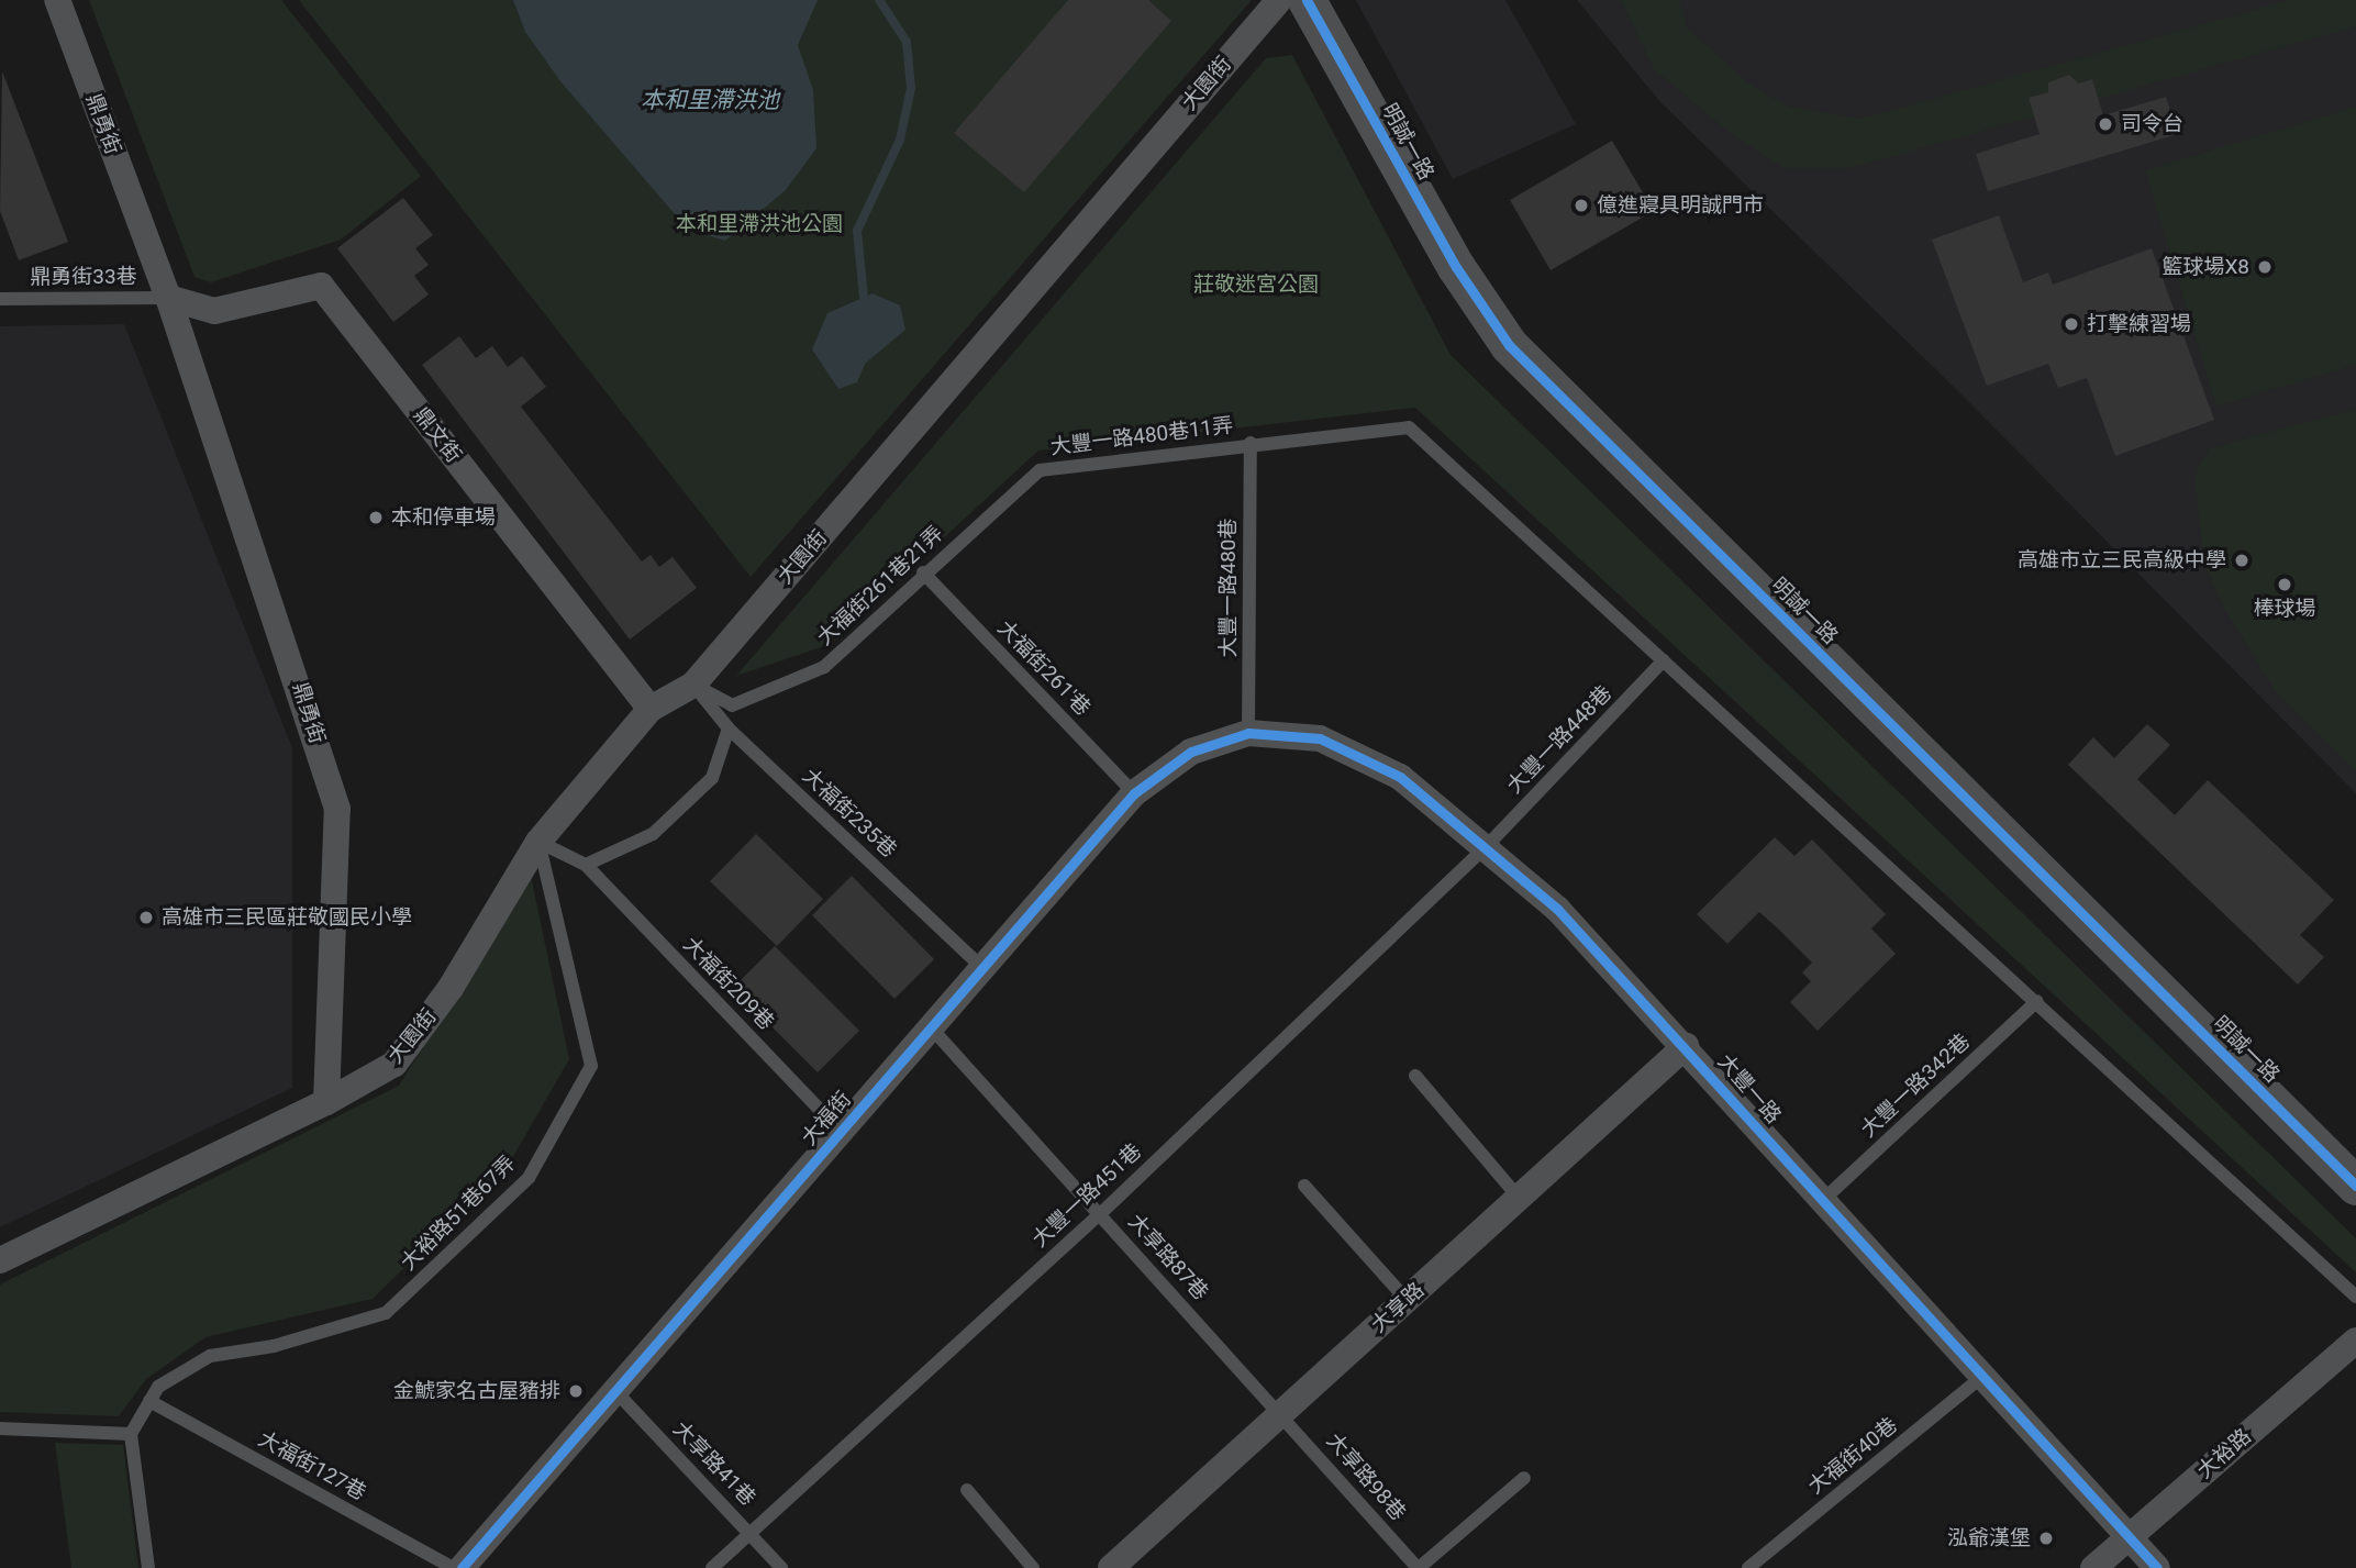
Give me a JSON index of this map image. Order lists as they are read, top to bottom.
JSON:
{
  "streets": {
    "street": [
      "大園街",
      "鼎勇街",
      "明誠一路",
      "鼎文街",
      "大豐一路",
      "大福街",
      "大享路",
      "大裕路"
    ],
    "lane": [
      "鼎勇街33巷",
      "大豐一路480巷11弄",
      "大福街261巷21弄",
      "大豐一路480巷",
      "大福街261'巷",
      "大豐一路448巷",
      "大福街235巷",
      "大福街209巷",
      "大豐一路342巷",
      "大豐一路451巷",
      "大裕路51巷67弄",
      "大享路87巷",
      "大福街40巷",
      "大享路41巷",
      "大福街127巷",
      "大享路98巷"
    ]
  },
  "crossings": [
    ["大園街", "鼎勇街"],
    ["大園街", "鼎文街"],
    ["大園街", "大福街261巷21弄"],
    ["大園街", "大福街235巷"],
    ["大園街", "大裕路51巷67弄"],
    ["鼎勇街", "鼎勇街33巷"],
    ["鼎勇街", "鼎文街"],
    ["鼎勇街33巷", "鼎文街"],
    ["大豐一路480巷11弄", "大福街261巷21弄"],
    ["大豐一路480巷11弄", "大豐一路480巷"],
    ["大豐一路480巷11弄", "大豐一路448巷"],
    ["大福街261巷21弄", "大福街261'巷"],
    ["大福街261巷21弄", "大福街235巷"],
    ["大豐一路480巷", "大豐一路"],
    ["大豐一路480巷", "大福街"],
    ["大福街261'巷", "大福街"],
    ["大豐一路448巷", "大豐一路"],
    ["大豐一路448巷", "大豐一路451巷"],
    ["大福街235巷", "大福街"],
    ["大福街209巷", "大福街"],
    ["大豐一路342巷", "大豐一路"],
    ["大豐一路", "大福街"],
    ["大豐一路", "大豐一路451巷"],
    ["大豐一路", "大享路"],
    ["大豐一路", "大裕路"],
    ["大豐一路", "大福街40巷"],
    ["大福街", "大享路87巷"],
    ["大福街", "大享路41巷"],
    ["大豐一路451巷", "大享路87巷"],
    ["大豐一路451巷", "大享路41巷"],
    ["大裕路51巷67弄", "大福街127巷"],
    ["大享路87巷", "大享路"],
    ["大享路87巷", "大享路98巷"],
    ["大享路", "大享路98巷"]
  ],
  "water": ["本和里滯洪池"],
  "parks": ["本和里滯洪池公園", "莊敬迷宮公園"],
  "places": [
    "司令台",
    "億進寢具明誠門市",
    "籃球場X8",
    "打擊練習場",
    "本和停車場",
    "高雄市立三民高級中學",
    "棒球場",
    "高雄市三民區莊敬國民小學",
    "金鯱家名古屋豬排",
    "泓爺漢堡"
  ]
}
